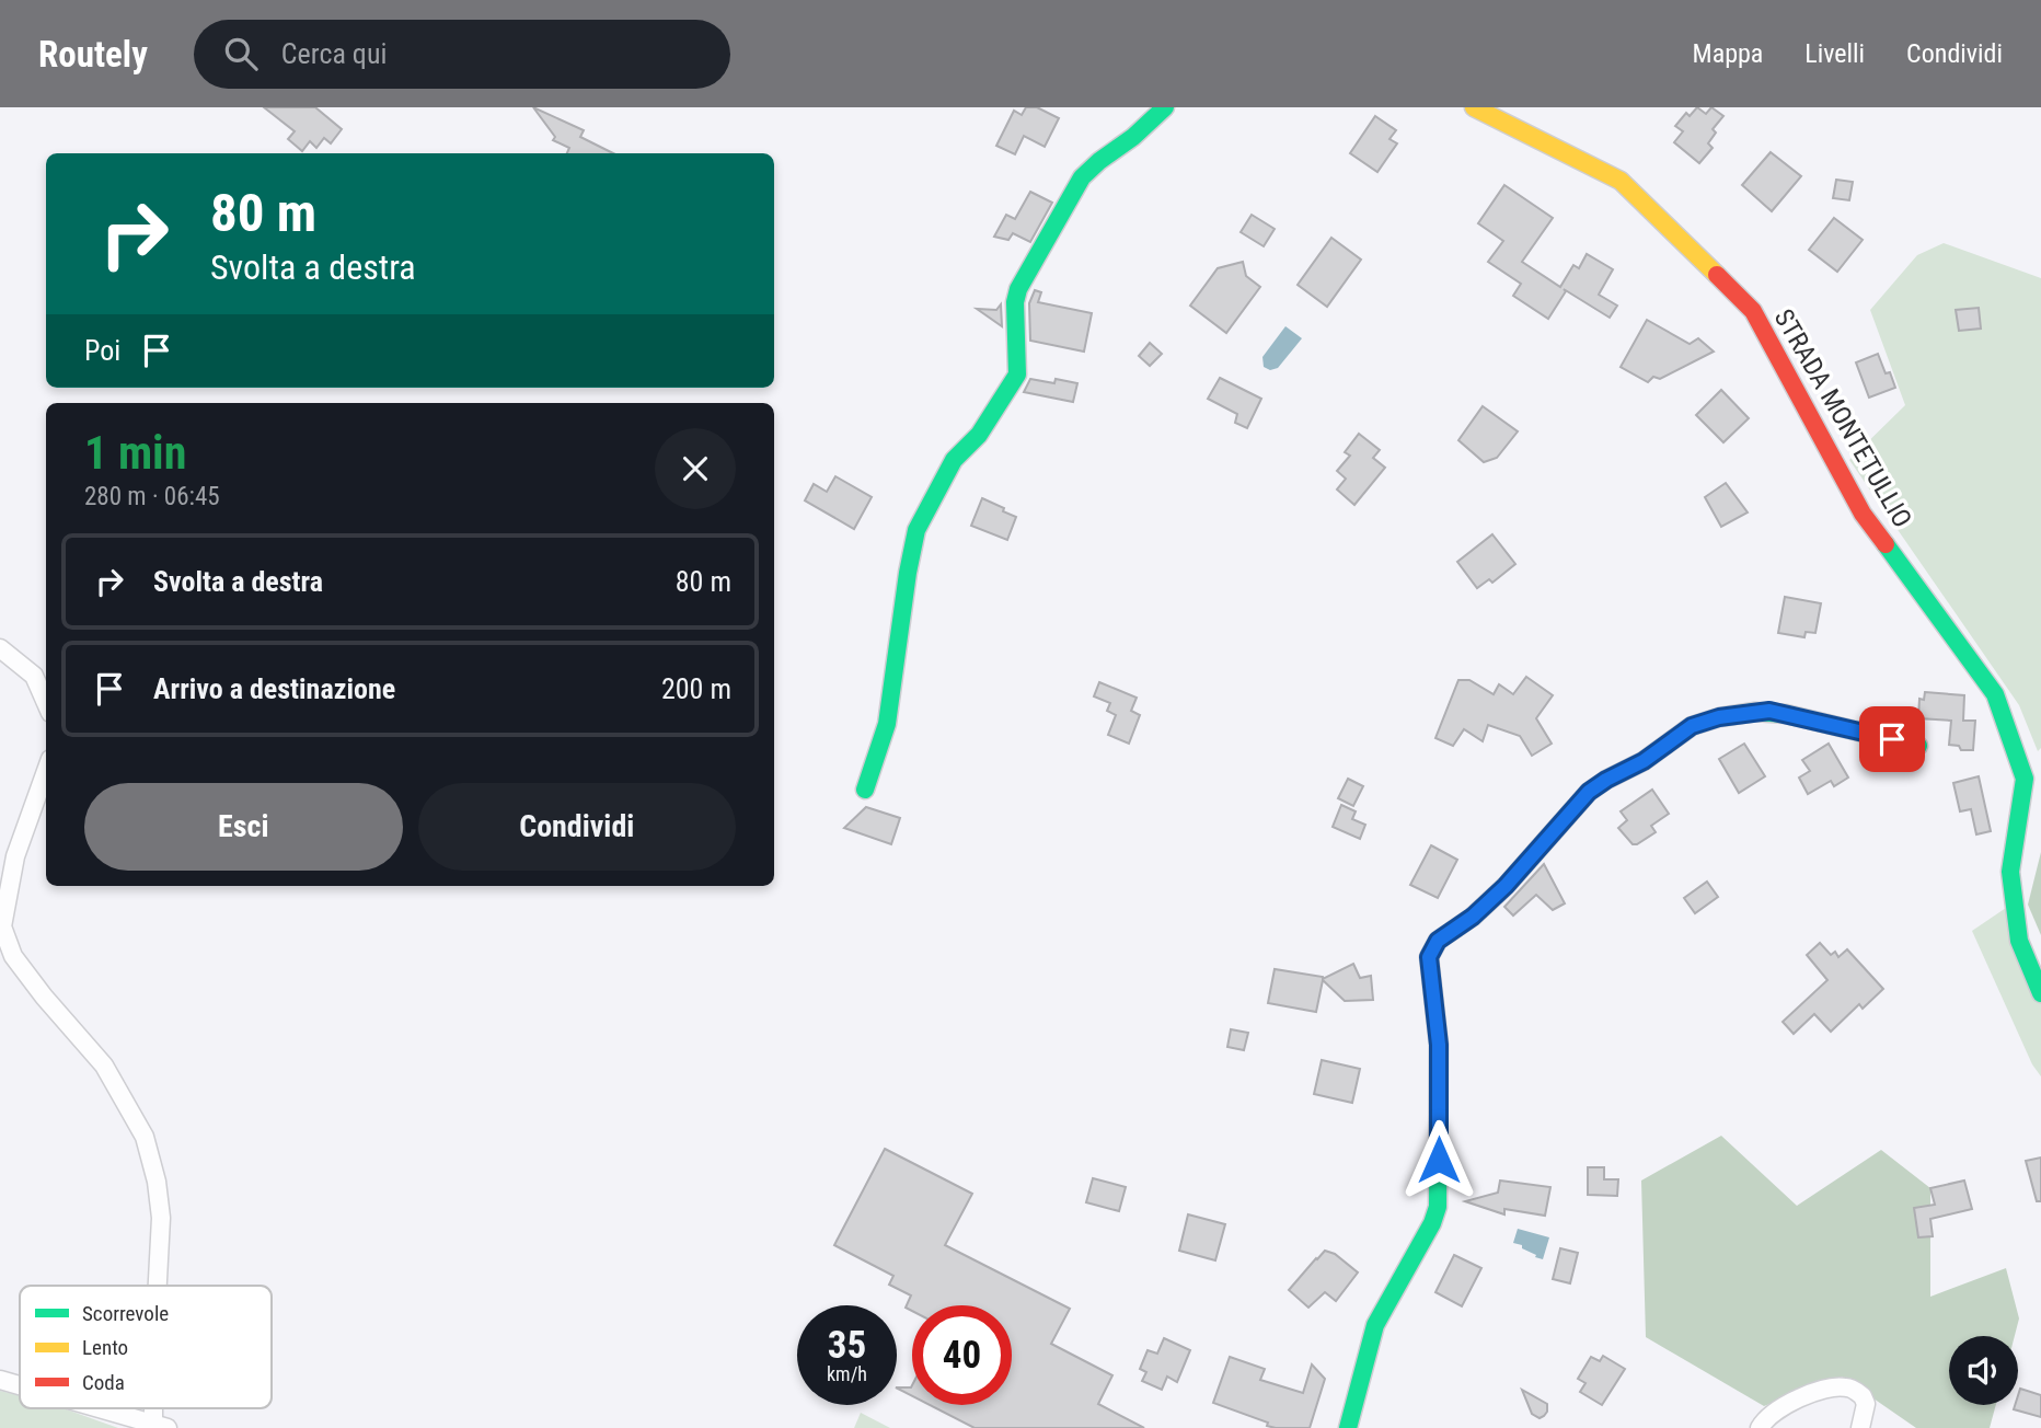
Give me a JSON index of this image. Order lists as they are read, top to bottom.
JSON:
{
  "streets": {
    "street": ["STRADA MONTETULLIO"]
  },
  "legend": ["Scorrevole", "Lento", "Coda"],
  "page": {
    "header": "Routely",
    "search": "Cerca qui",
    "nav": ["Mappa", "Livelli", "Condividi"],
    "turn": ["80 m", "Svolta a destra"],
    "then": "Poi",
    "heading": ["1 min", "280 m · 06:45"],
    "list": [
      {
        "name": "Svolta a destra",
        "value": "80 m"
      },
      {
        "name": "Arrivo a destinazione",
        "value": "200 m"
      }
    ],
    "buttons": ["Esci", "Condividi"],
    "speed": "35 km/h",
    "limit": "40"
  }
}
